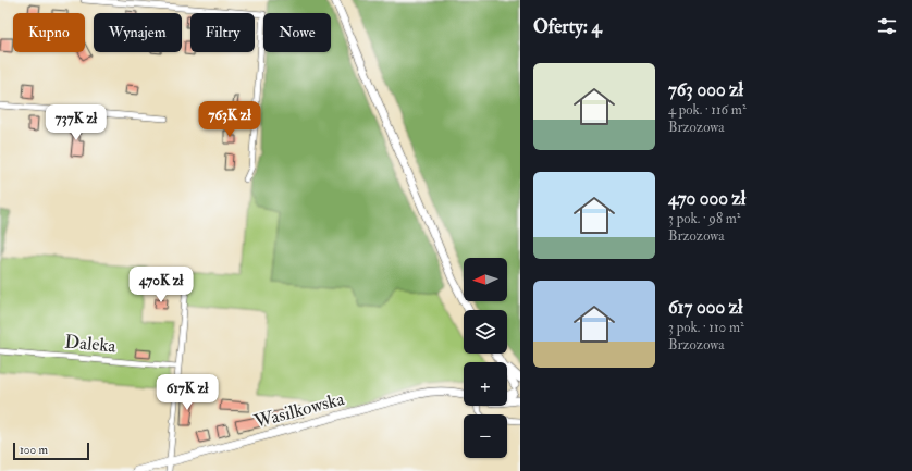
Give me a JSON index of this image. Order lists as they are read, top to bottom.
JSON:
{
  "streets": {
    "street": ["Daleka", "Wasilkowska"]
  },
  "scale_bar": "100 m",
  "north": "left",
  "page": {
    "heading": "Oferty: 4",
    "chip": [
      "Kupno",
      "Wynajem",
      "Filtry",
      "Nowe"
    ],
    "list": [
      {
        "name": "763 000 zł",
        "note": "4 pok. · 116 m² · Brzozowa"
      },
      {
        "name": "470 000 zł",
        "note": "3 pok. · 98 m² · Brzozowa"
      },
      {
        "name": "617 000 zł",
        "note": "3 pok. · 110 m² · Brzozowa"
      }
    ],
    "price": [
      "763K zł",
      "737K zł",
      "470K zł",
      "617K zł"
    ],
    "map_buttons": ["+", "−"],
    "scale": "100 m"
  }
}
